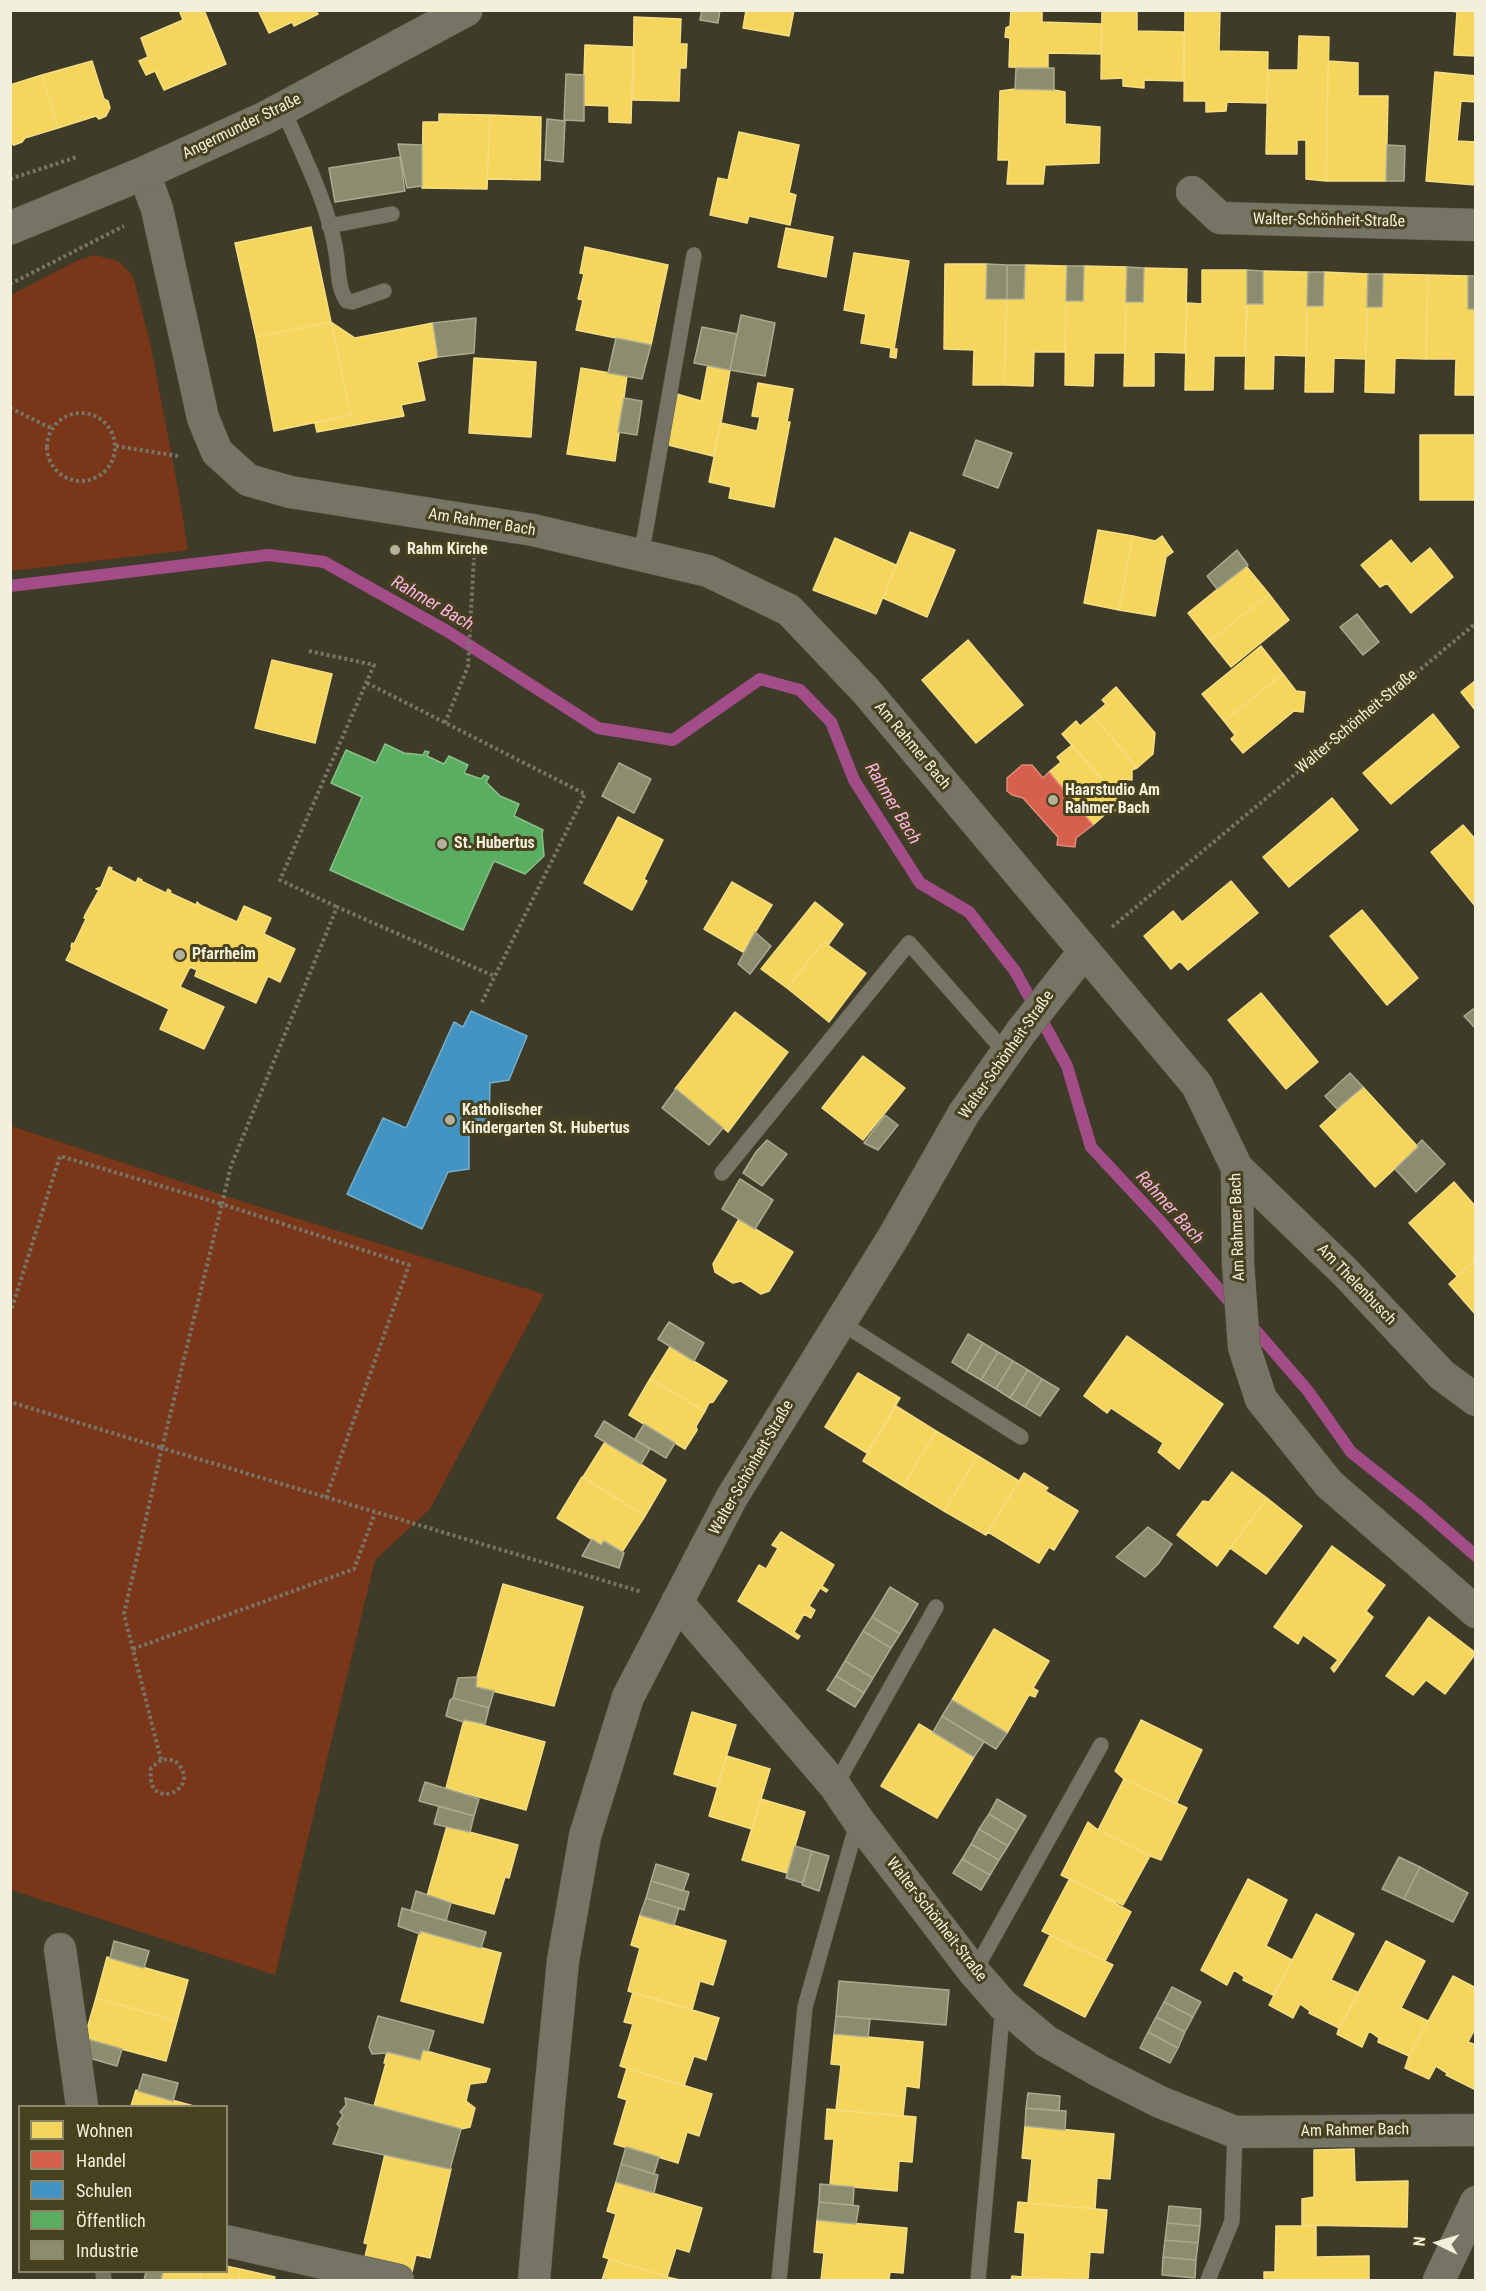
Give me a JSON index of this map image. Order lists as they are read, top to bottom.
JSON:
{
  "streets": {
    "main road": ["Angermunder Straße"],
    "street": ["Walter-Schönheit-Straße", "Am Rahmer Bach", "Am Thelenbusch"]
  },
  "crossings": [
    ["Angermunder Straße", "Am Rahmer Bach"],
    ["Walter-Schönheit-Straße", "Am Rahmer Bach"],
    ["Am Rahmer Bach", "Am Thelenbusch"]
  ],
  "water": ["Rahmer Bach"],
  "places": [
    "Rahm Kirche",
    "Haarstudio Am Rahmer Bach",
    "St. Hubertus",
    "Pfarrheim",
    "Katholischer Kindergarten St. Hubertus"
  ],
  "legend": [
    "Wohnen",
    "Handel",
    "Schulen",
    "Öffentlich",
    "Industrie"
  ],
  "north": "left"
}
